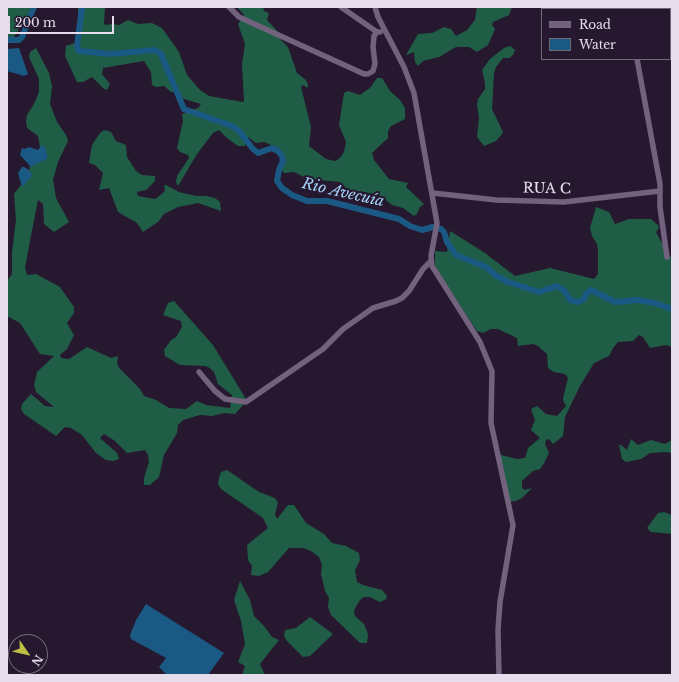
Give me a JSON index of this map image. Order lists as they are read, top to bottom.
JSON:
{
  "streets": {
    "street": ["RUA C"]
  },
  "water": ["Rio Avecuía"],
  "legend": ["Road", "Water"],
  "scale_bar": "200 m",
  "north": "bottom right"
}
